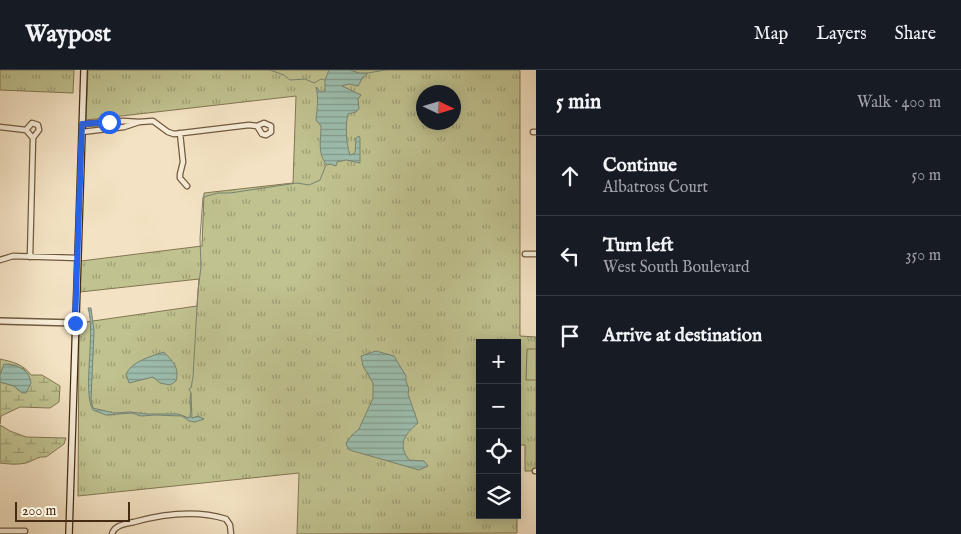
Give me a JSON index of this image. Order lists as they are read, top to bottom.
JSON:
{
  "scale_bar": "200 m",
  "north": "right",
  "page": {
    "header": "Waypost",
    "nav": ["Map", "Layers", "Share"],
    "heading": ["5 min", "Walk · 400 m"],
    "list": [
      ["Continue", "Albatross Court", "50 m"],
      ["Turn left", "West South Boulevard", "350 m"],
      "Arrive at destination"
    ],
    "map_buttons": ["+", "−"],
    "scale": "200 m"
  }
}
